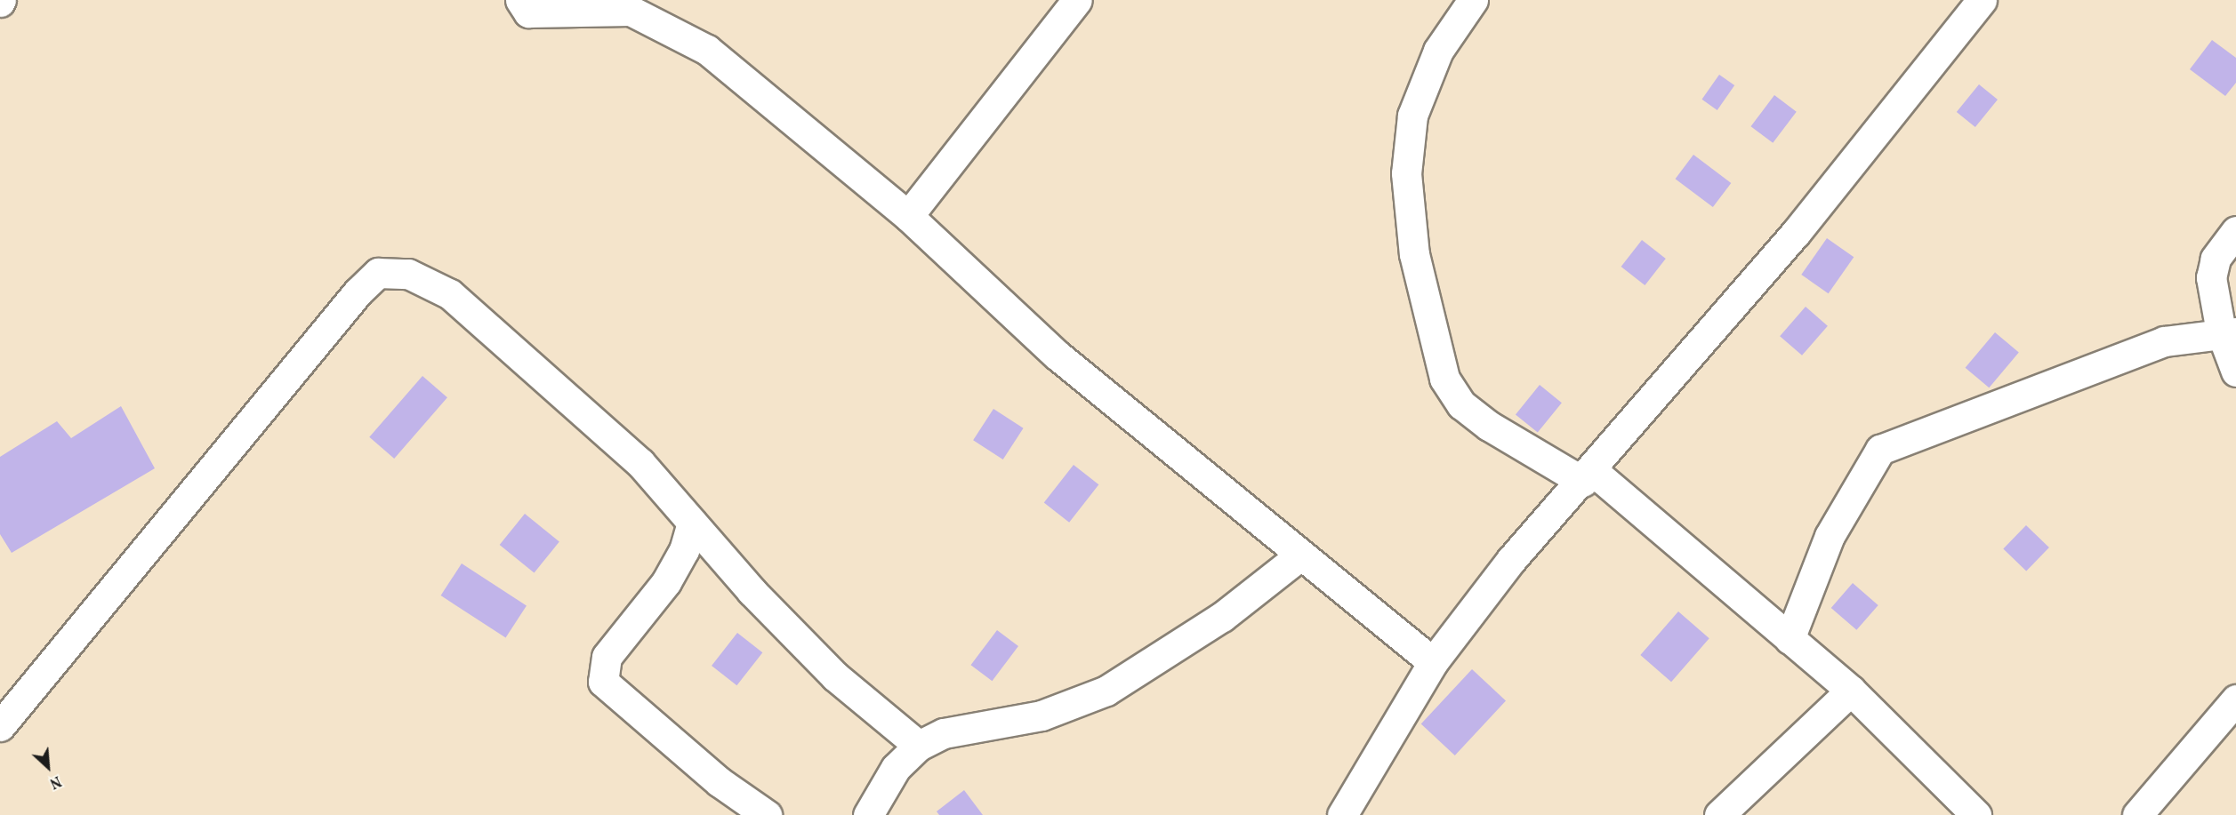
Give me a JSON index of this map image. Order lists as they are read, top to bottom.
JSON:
{
  "north": "bottom right"
}
